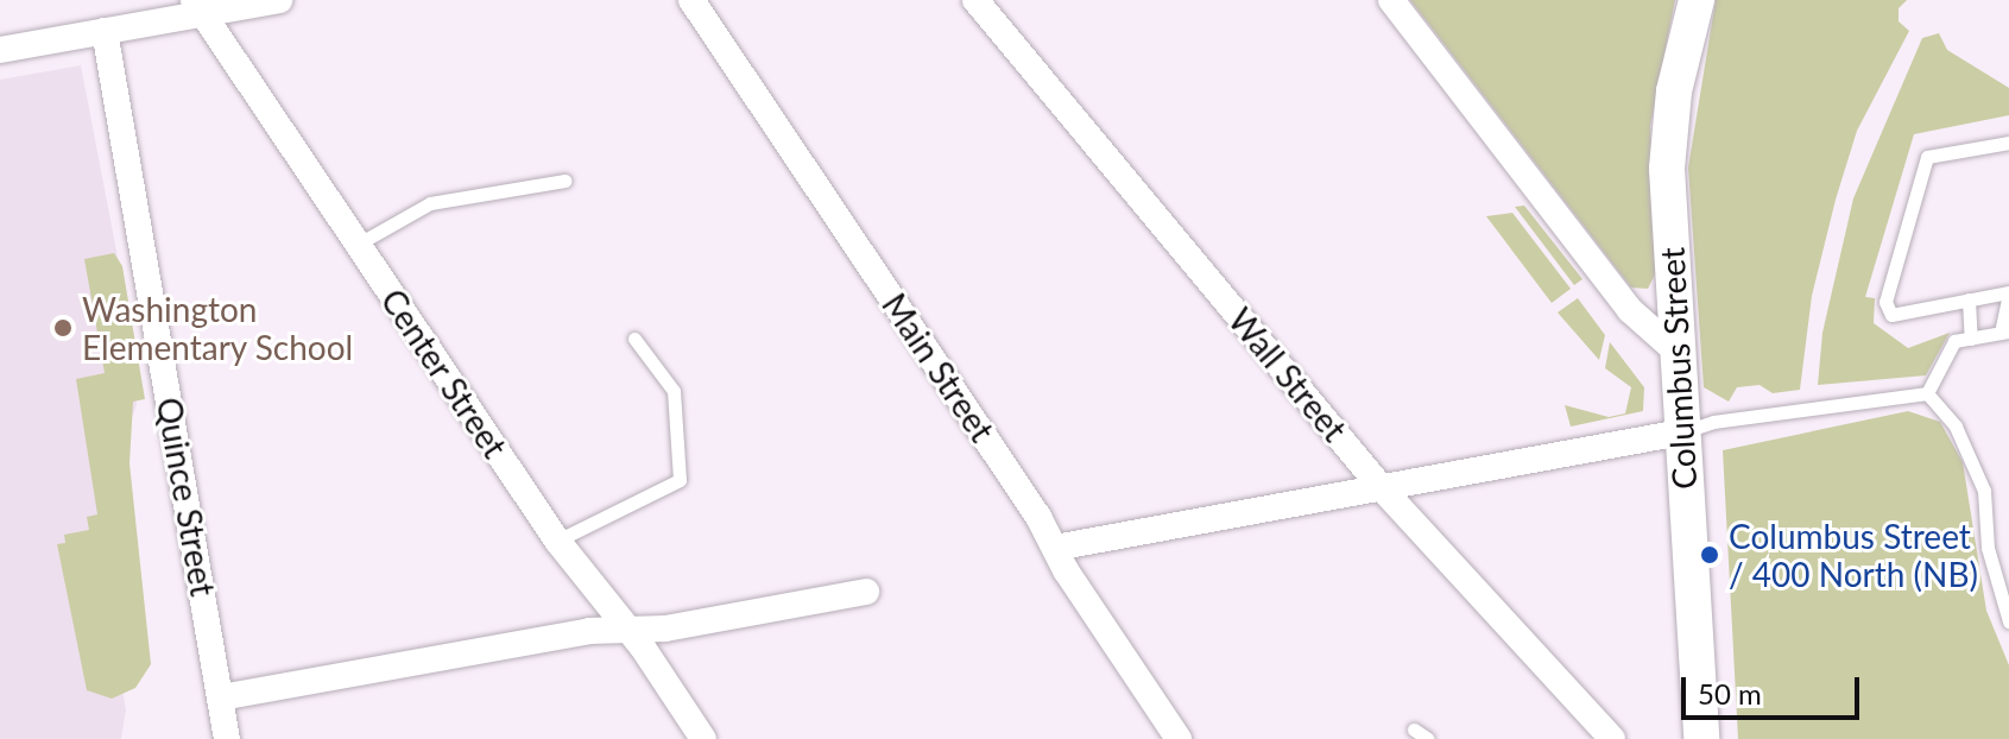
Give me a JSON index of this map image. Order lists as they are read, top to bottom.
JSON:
{
  "streets": {
    "main road": ["Columbus Street"],
    "street": [
      "Main Street",
      "Center Street",
      "Wall Street",
      "Quince Street"
    ]
  },
  "places": ["Washington Elementary School", "Columbus Street / 400 North (NB)"],
  "scale_bar": "50 m"
}
